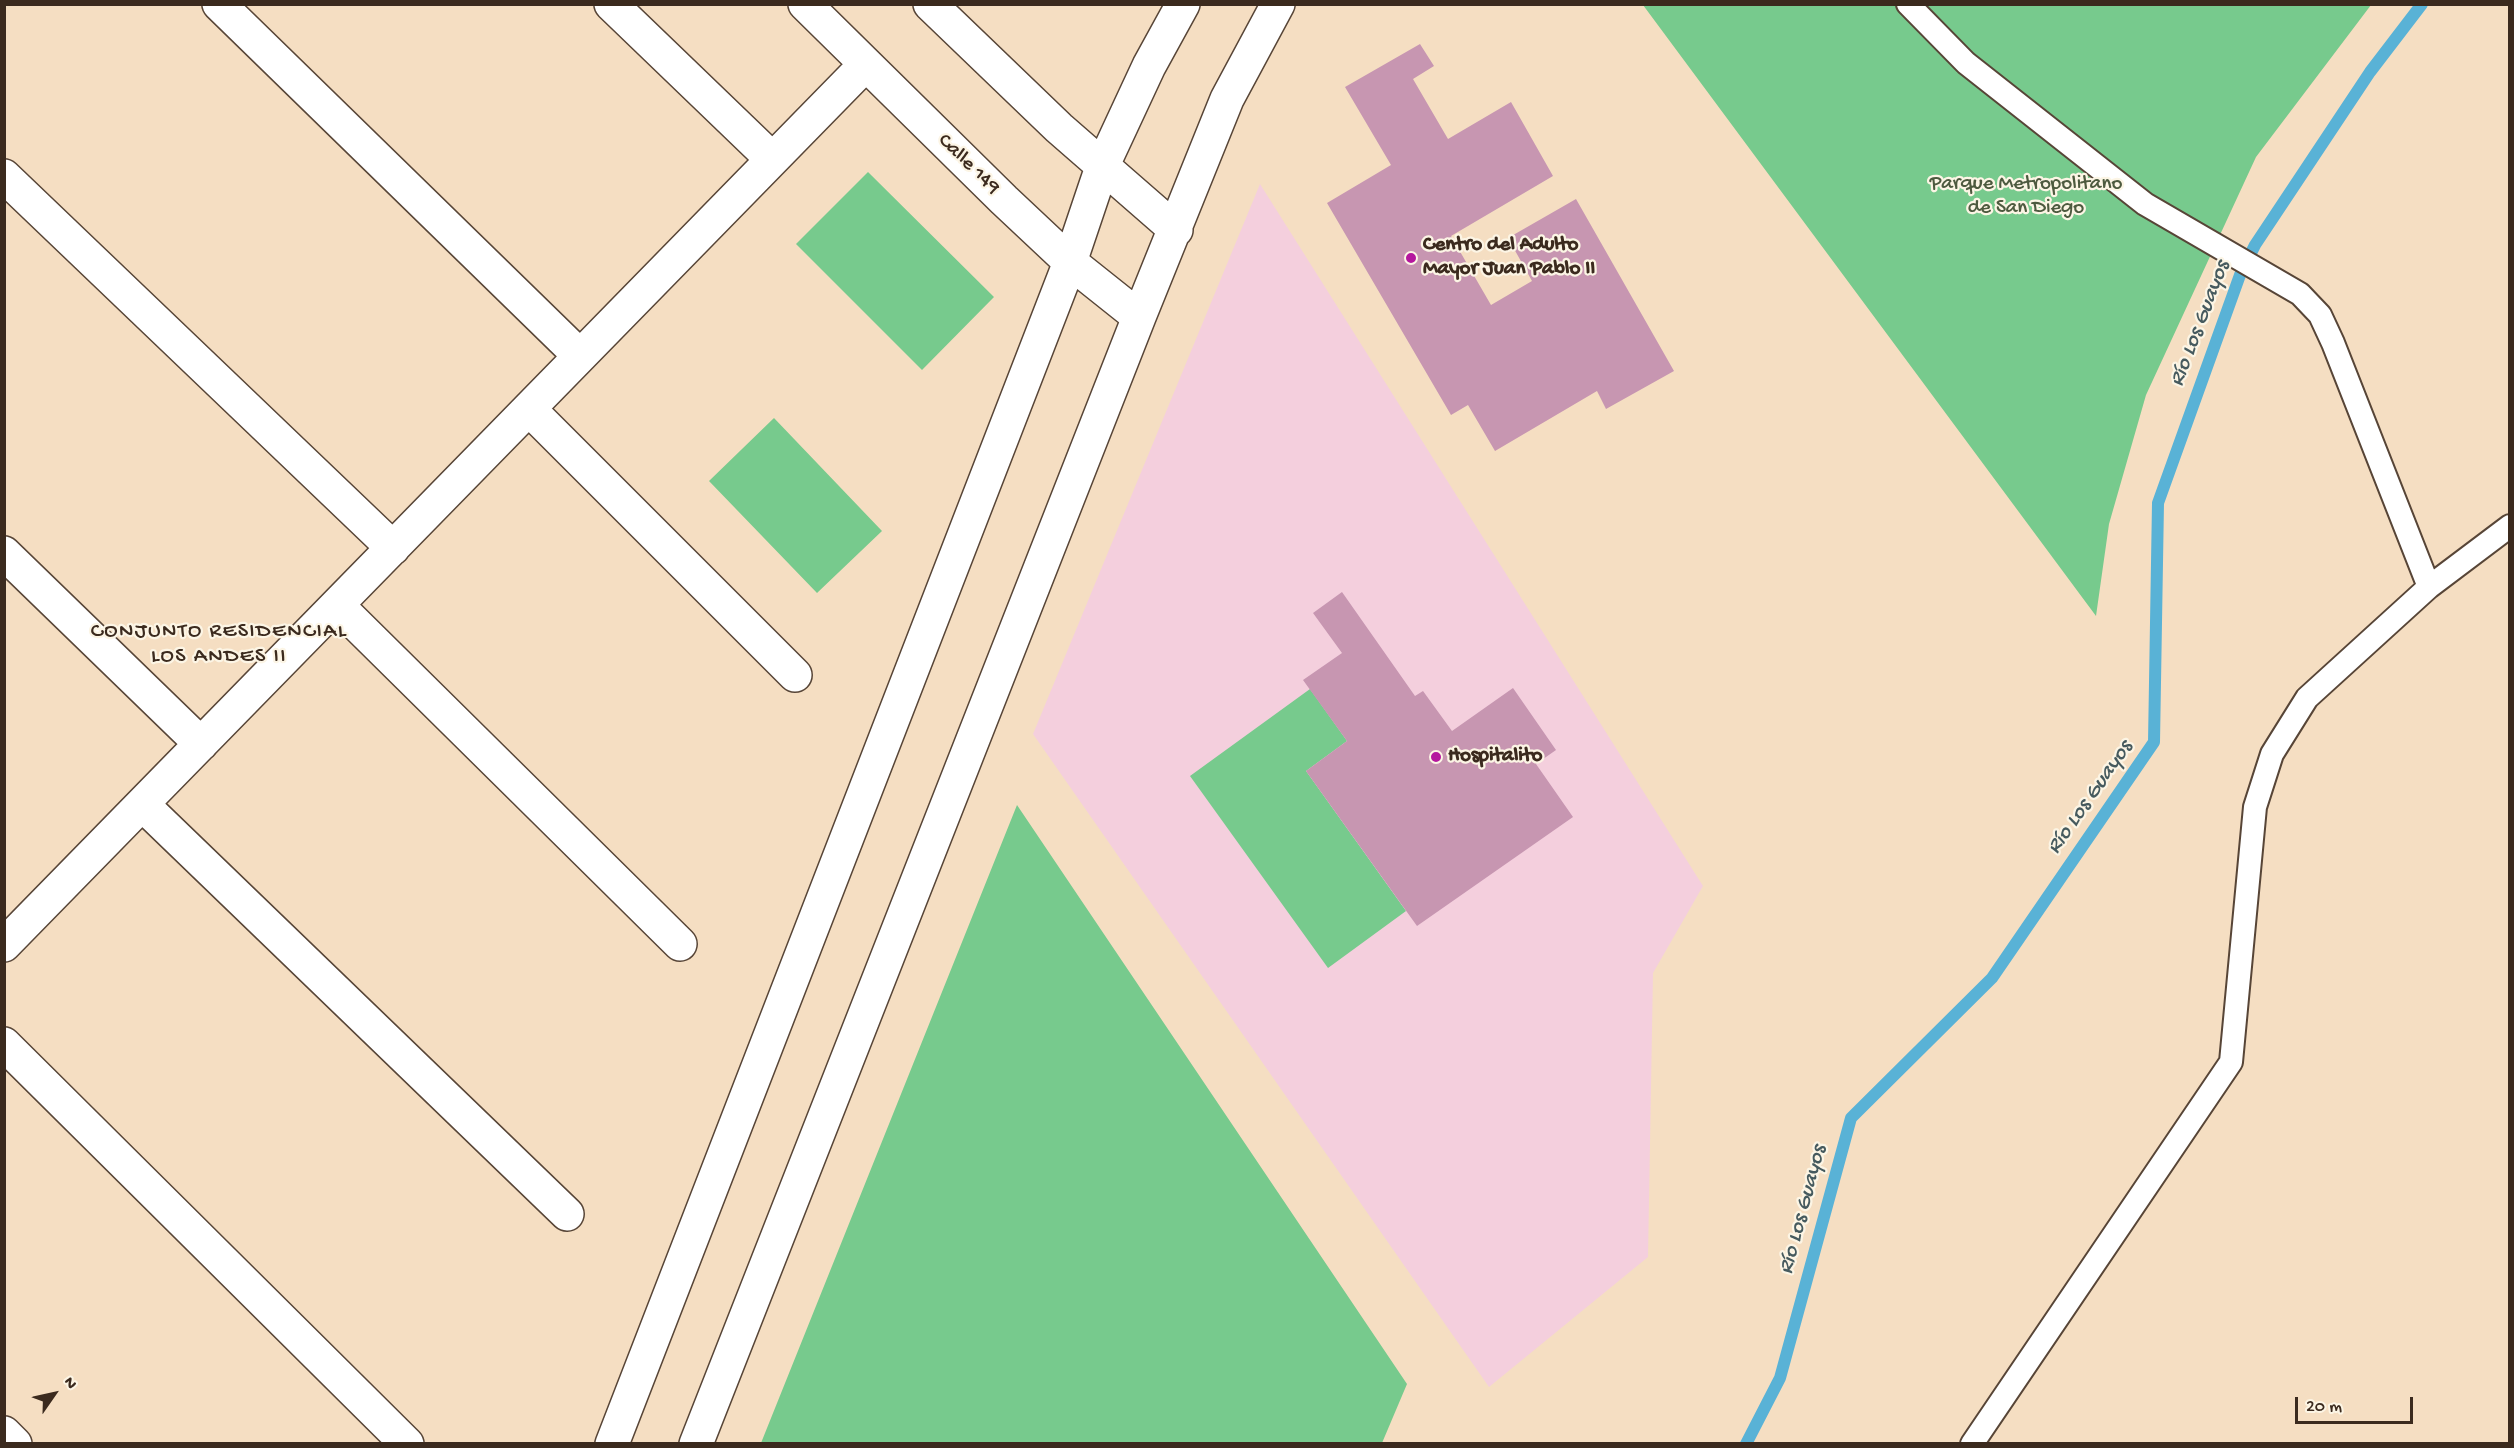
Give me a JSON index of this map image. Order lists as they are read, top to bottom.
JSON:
{
  "streets": {
    "street": ["Calle 149"]
  },
  "districts": ["CONJUNTO RESIDENCIAL LOS ANDES II"],
  "water": ["Río Los Guayos"],
  "parks": ["Parque Metropolitano de San Diego"],
  "places": ["Centro del Adulto Mayor Juan Pablo II", "Hospitalito"],
  "scale_bar": "20 m",
  "north": "top right"
}
